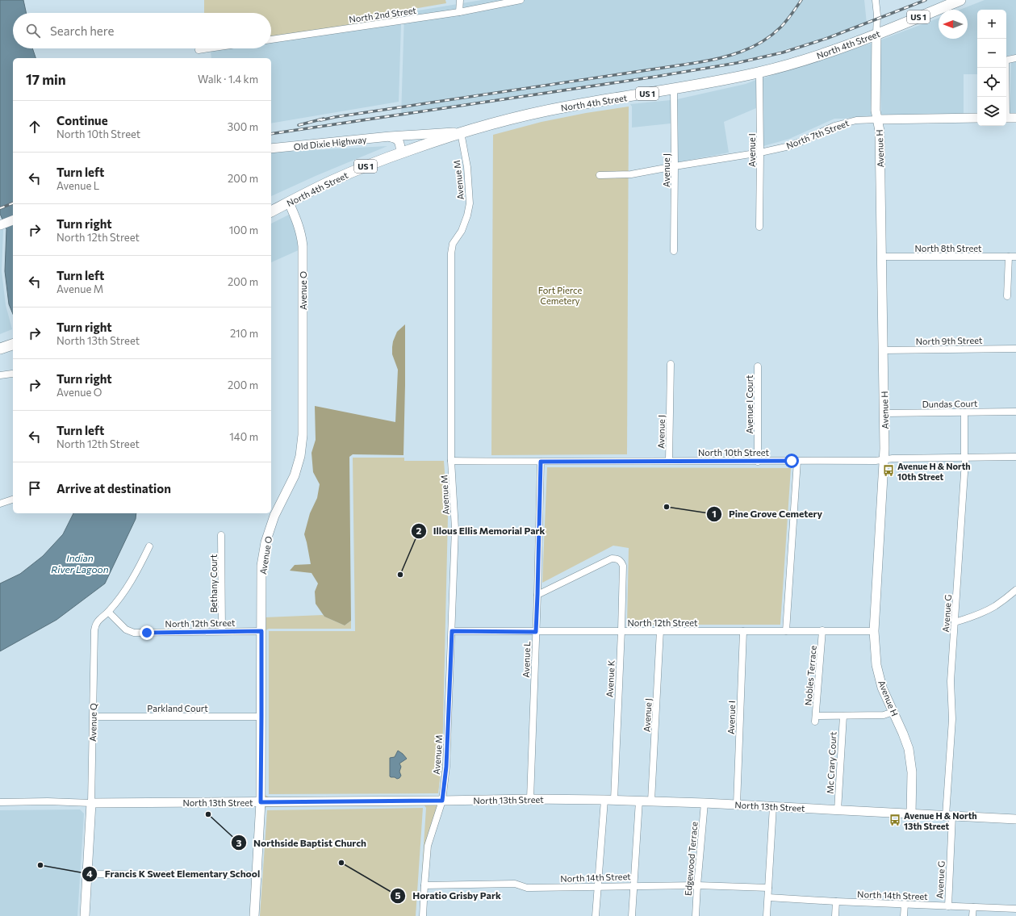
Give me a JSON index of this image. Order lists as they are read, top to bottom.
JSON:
{
  "streets": {
    "main road": ["US 1", "North 4th Street"],
    "street": [
      "North 2nd Street",
      "North 7th Street",
      "Old Dixie Highway",
      "Avenue H",
      "Avenue I",
      "Avenue J",
      "Avenue M",
      "North 8th Street",
      "Avenue O",
      "North 9th Street",
      "Dundas Court",
      "Avenue I Court",
      "North 10th Street",
      "Bethany Court",
      "Avenue G",
      "North 12th Street",
      "Avenue L",
      "Nobles Terrace",
      "Avenue K",
      "Parkland Court",
      "Avenue Q",
      "Mc Crary Court",
      "North 13th Street",
      "Edgewood Terrace",
      "North 14th Street"
    ]
  },
  "crossings": [
    ["North 4th Street", "Old Dixie Highway"],
    ["North 4th Street", "Avenue H"],
    ["North 4th Street", "Avenue I"],
    ["North 4th Street", "Avenue J"],
    ["North 4th Street", "Avenue M"],
    ["North 4th Street", "Avenue O"],
    ["North 7th Street", "Avenue H"],
    ["North 7th Street", "Avenue I"],
    ["North 7th Street", "Avenue J"],
    ["Old Dixie Highway", "Avenue M"],
    ["Avenue H", "North 8th Street"],
    ["Avenue H", "North 9th Street"],
    ["Avenue H", "Dundas Court"],
    ["Avenue H", "North 10th Street"],
    ["Avenue H", "North 12th Street"],
    ["Avenue H", "North 13th Street"],
    ["Avenue I", "North 12th Street"],
    ["Avenue I", "North 13th Street"],
    ["Avenue J", "North 10th Street"],
    ["Avenue J", "North 12th Street"],
    ["Avenue J", "North 13th Street"],
    ["Avenue M", "North 10th Street"],
    ["Avenue M", "North 12th Street"],
    ["Avenue M", "North 13th Street"],
    ["Avenue M", "North 14th Street"],
    ["Avenue O", "North 12th Street"],
    ["Avenue O", "Parkland Court"],
    ["Avenue O", "North 13th Street"],
    ["Dundas Court", "Avenue G"],
    ["Avenue I Court", "North 10th Street"],
    ["North 10th Street", "Avenue G"],
    ["North 10th Street", "Avenue L"],
    ["Bethany Court", "North 12th Street"],
    ["Avenue G", "North 13th Street"],
    ["Avenue G", "North 14th Street"],
    ["North 12th Street", "Avenue L"],
    ["North 12th Street", "Nobles Terrace"],
    ["North 12th Street", "Avenue K"],
    ["North 12th Street", "Avenue Q"],
    ["Avenue L", "Avenue K"],
    ["Avenue L", "North 13th Street"],
    ["Nobles Terrace", "Mc Crary Court"],
    ["Avenue K", "North 13th Street"],
    ["Parkland Court", "Avenue Q"],
    ["Avenue Q", "North 13th Street"],
    ["Mc Crary Court", "North 13th Street"],
    ["North 13th Street", "Edgewood Terrace"],
    ["Edgewood Terrace", "North 14th Street"]
  ],
  "water": ["Indian River Lagoon"],
  "parks": ["Fort Pierce Cemetery"],
  "places": {
    "bus stop": ["Avenue H & North 10th Street", "Avenue H & North 13th Street"],
    "other": [
      "Pine Grove Cemetery",
      "Illous Ellis Memorial Park",
      "Northside Baptist Church",
      "Horatio Grisby Park",
      "Francis K Sweet Elementary School"
    ]
  },
  "north": "left",
  "page": {
    "map_buttons": ["+", "−"],
    "search": "Search here",
    "heading": ["17 min", "Walk · 1.4 km"],
    "list": [
      ["Continue", "North 10th Street", "300 m"],
      ["Turn left", "Avenue L", "200 m"],
      ["Turn right", "North 12th Street", "100 m"],
      ["Turn left", "Avenue M", "200 m"],
      ["Turn right", "North 13th Street", "210 m"],
      ["Turn right", "Avenue O", "200 m"],
      ["Turn left", "North 12th Street", "140 m"],
      "Arrive at destination"
    ]
  }
}
